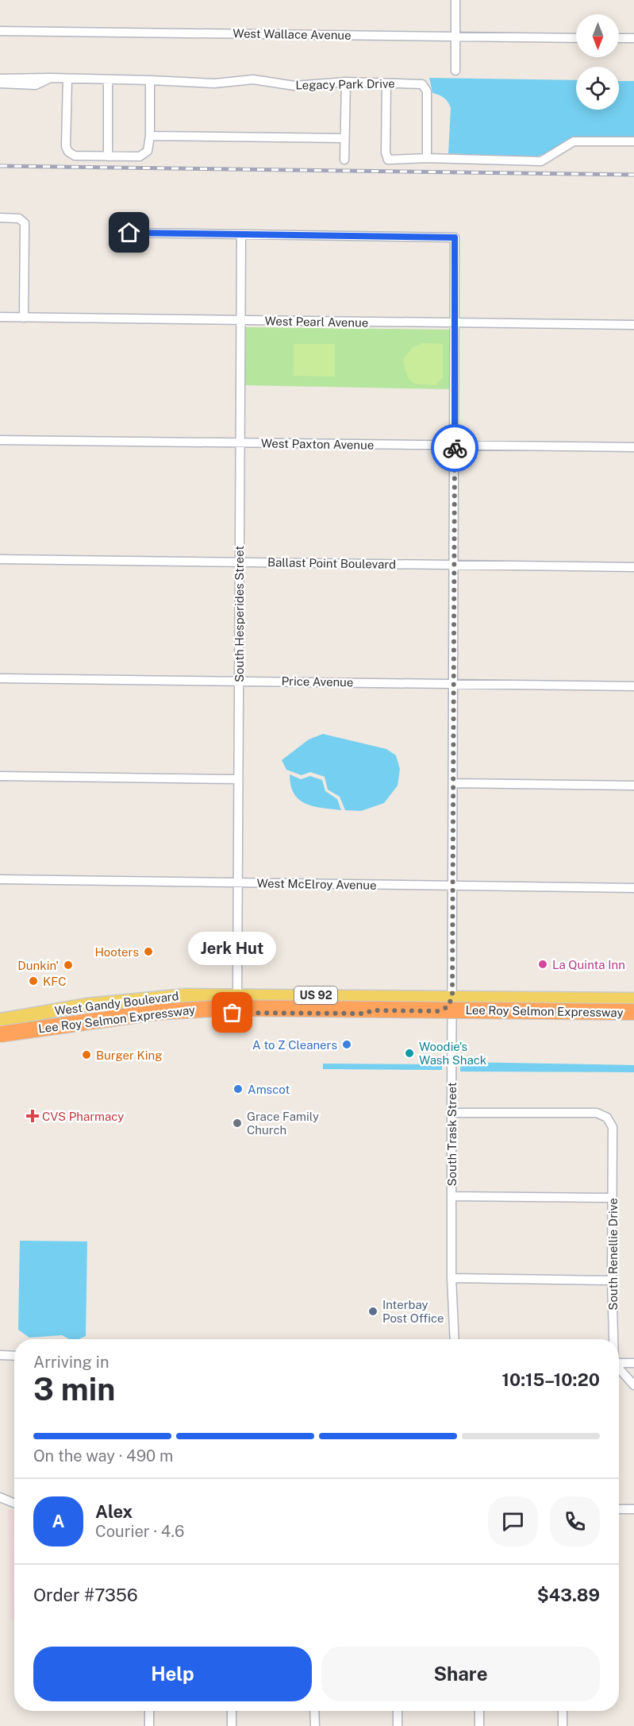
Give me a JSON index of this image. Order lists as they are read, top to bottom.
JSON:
{
  "streets": {
    "highway": ["Lee Roy Selmon Expressway"],
    "main road": ["US 92", "West Gandy Boulevard"],
    "street": [
      "West Wallace Avenue",
      "Legacy Park Drive",
      "West Pearl Avenue",
      "West Paxton Avenue",
      "Ballast Point Boulevard",
      "South Hesperides Street",
      "Price Avenue",
      "West McElroy Avenue",
      "South Trask Street",
      "South Renellie Drive"
    ]
  },
  "crossings": [
    ["West Pearl Avenue", "South Hesperides Street"],
    ["West Pearl Avenue", "South Trask Street"],
    ["West Paxton Avenue", "South Hesperides Street"],
    ["West Paxton Avenue", "South Trask Street"],
    ["Ballast Point Boulevard", "South Hesperides Street"],
    ["Ballast Point Boulevard", "South Trask Street"],
    ["South Hesperides Street", "Price Avenue"],
    ["South Hesperides Street", "West McElroy Avenue"],
    ["South Hesperides Street", "West Gandy Boulevard"],
    ["South Hesperides Street", "South Trask Street"],
    ["Price Avenue", "South Trask Street"],
    ["West McElroy Avenue", "South Trask Street"],
    ["West Gandy Boulevard", "Lee Roy Selmon Expressway"],
    ["West Gandy Boulevard", "South Trask Street"],
    ["South Trask Street", "South Renellie Drive"]
  ],
  "places": {
    "other": [
      "Hooters",
      "La Quinta Inn",
      "Dunkin'",
      "KFC",
      "Jerk Hut",
      "A to Z Cleaners",
      "Woodie's Wash Shack",
      "Burger King",
      "Amscot",
      "Grace Family Church",
      "Interbay Post Office"
    ],
    "health": ["CVS Pharmacy"]
  },
  "north": "bottom",
  "page": {
    "bubble": "Jerk Hut",
    "heading": ["3 min", "Arriving in", "10:15–10:20"],
    "panel": [
      "Alex",
      "Courier · 4.6",
      "Order #7356",
      "$43.89"
    ],
    "bar": "On the way · 490 m",
    "round": "A",
    "buttons": ["Help", "Share"]
  }
}
